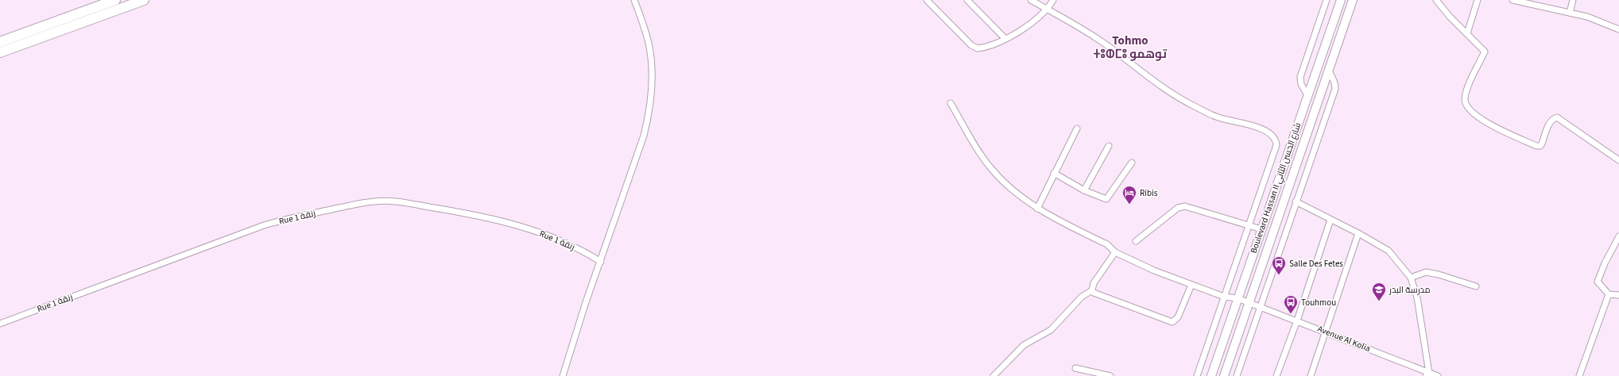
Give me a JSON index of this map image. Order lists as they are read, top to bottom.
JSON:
{
  "streets": {
    "main road": ["Boulevard Hassan II شارع الحسن الثاني"],
    "street": ["Rue 1 زنقة", "Avenue Al Kolia"]
  },
  "crossings": [
    ["Boulevard Hassan II شارع الحسن الثاني", "Avenue Al Kolia"]
  ],
  "districts": ["Tohmo ⵜⵓⵀⵎⵓ توهمو"],
  "places": {
    "hotel": ["Ribis"],
    "bus stop": ["Salle Des Fetes", "Touhmou"],
    "school or university": ["مدرسة البدر"]
  }
}
